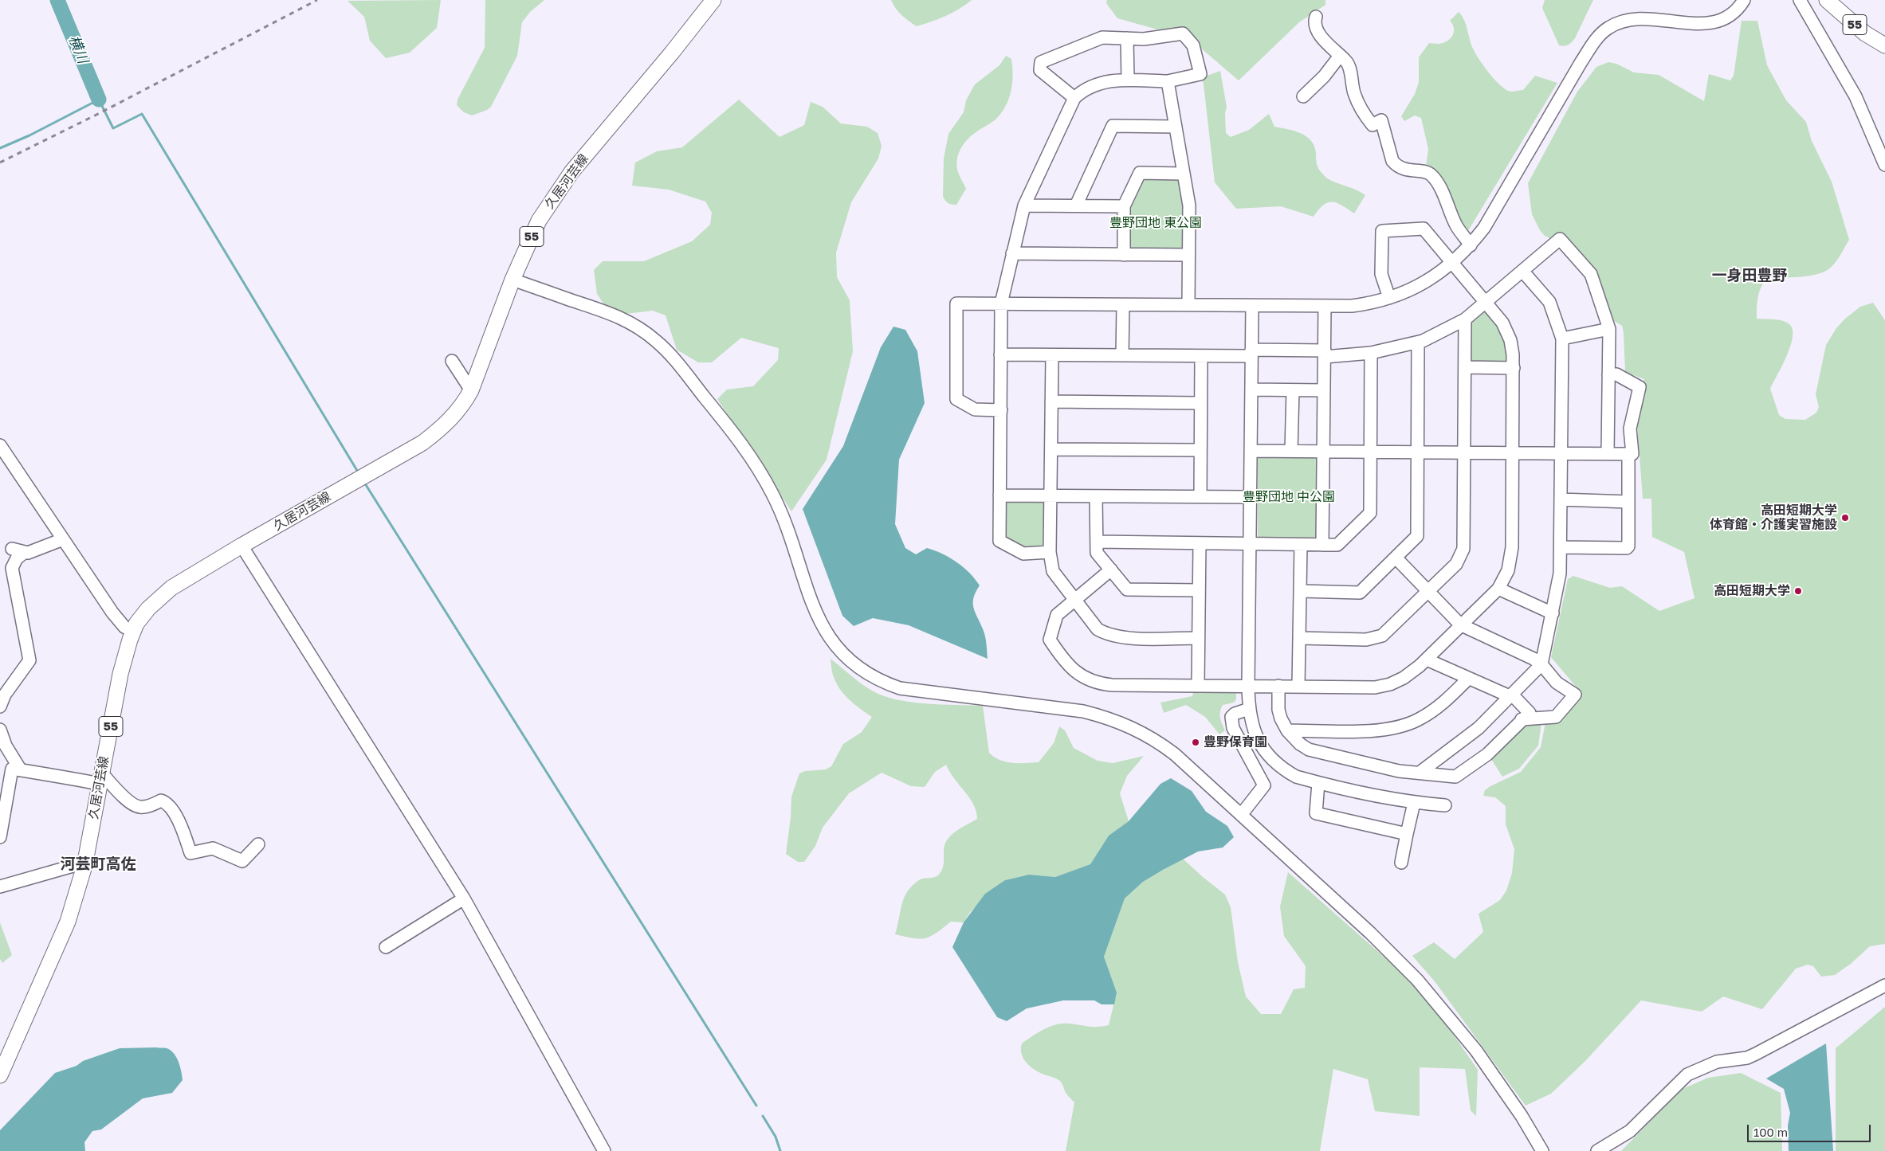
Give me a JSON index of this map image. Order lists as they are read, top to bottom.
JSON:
{
  "streets": {
    "main road": ["55", "久居河芸線"]
  },
  "districts": ["一身田豊野", "河芸町高佐"],
  "water": ["横川"],
  "parks": ["豊野団地 東公園", "豊野団地 中公園"],
  "places": ["高田短期大学 体育館・介護実習施設", "高田短期大学", "豊野保育園"],
  "scale_bar": "100 m"
}
